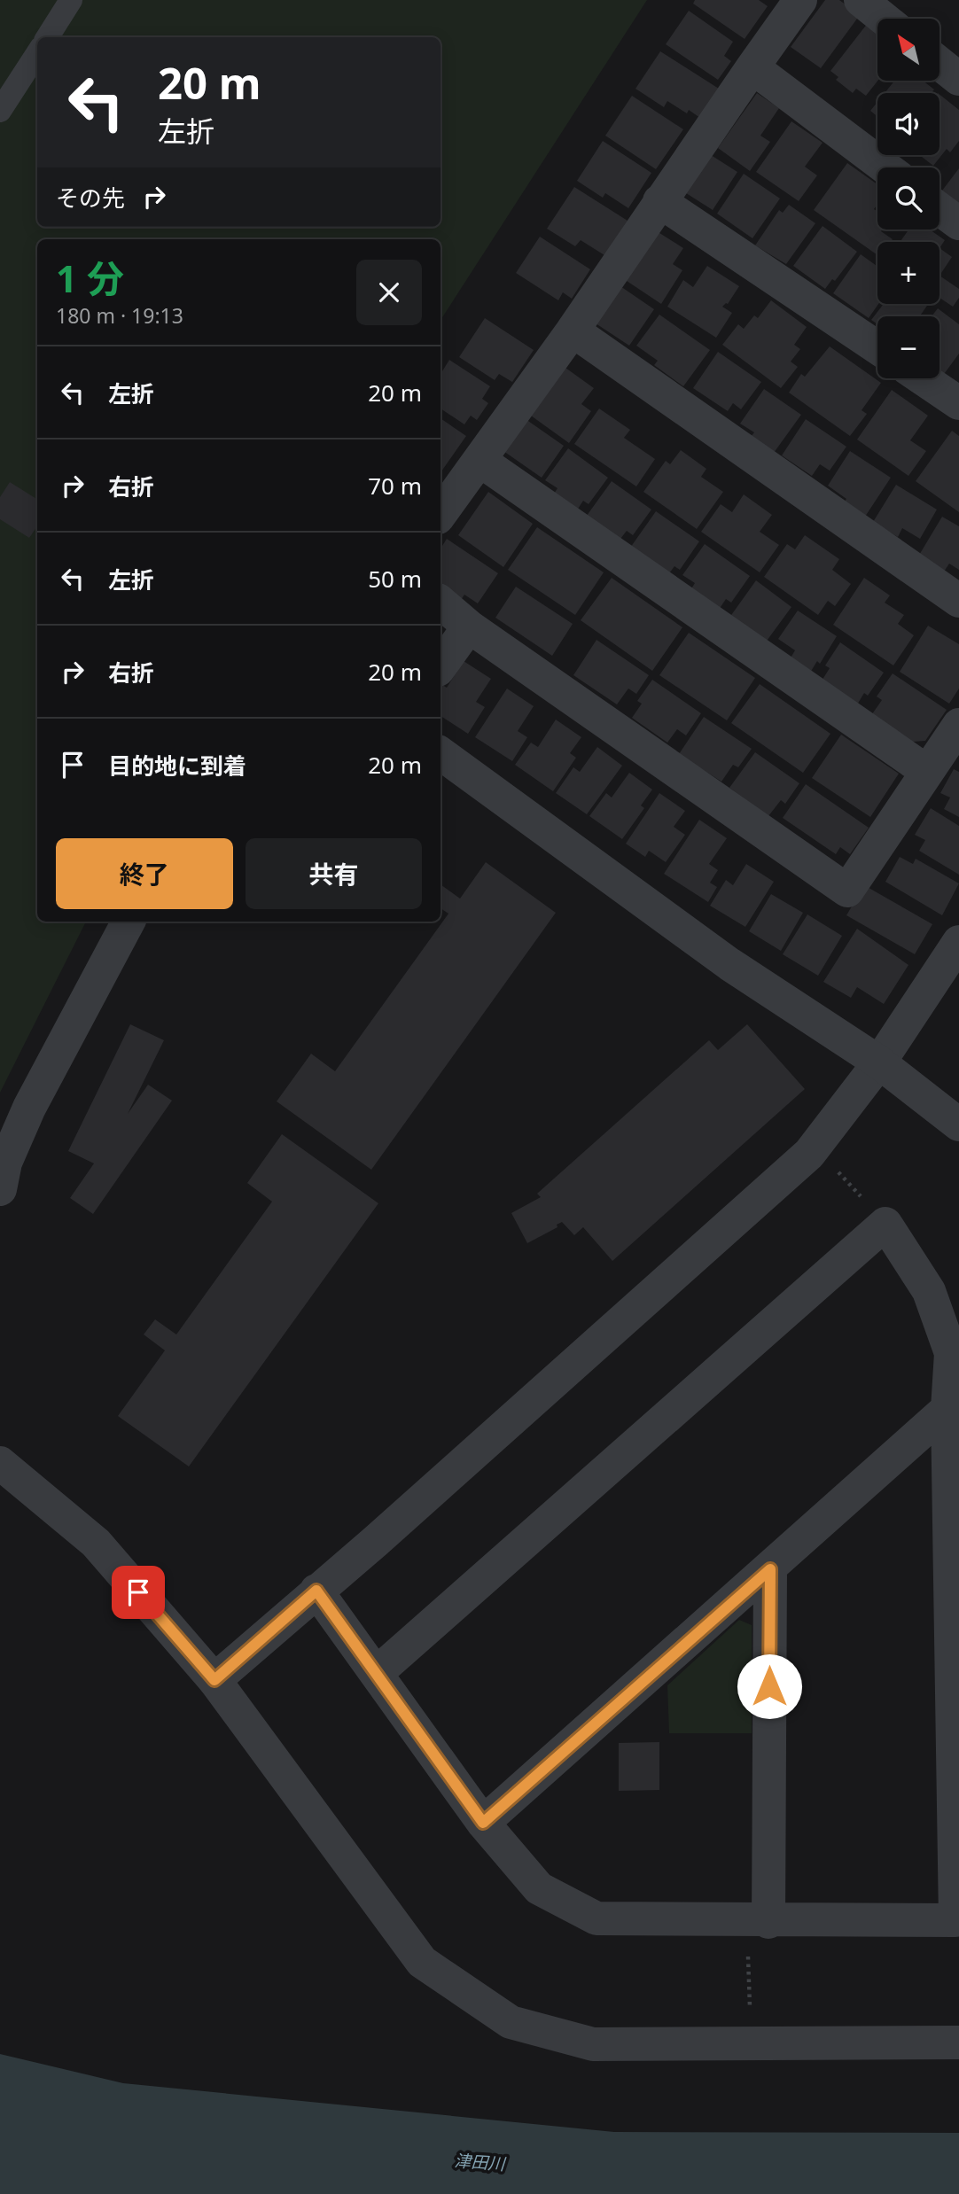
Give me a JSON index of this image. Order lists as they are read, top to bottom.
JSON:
{
  "water": ["津田川"],
  "north": "top left",
  "page": {
    "map_buttons": ["+", "−"],
    "turn": ["20 m", "左折"],
    "then": "その先",
    "heading": ["1 分", "180 m · 19:13"],
    "list": [
      {
        "name": "左折",
        "value": "20 m"
      },
      {
        "name": "右折",
        "value": "70 m"
      },
      {
        "name": "左折",
        "value": "50 m"
      },
      {
        "name": "右折",
        "value": "20 m"
      },
      {
        "name": "目的地に到着",
        "value": "20 m"
      }
    ],
    "buttons": ["終了", "共有"]
  }
}
